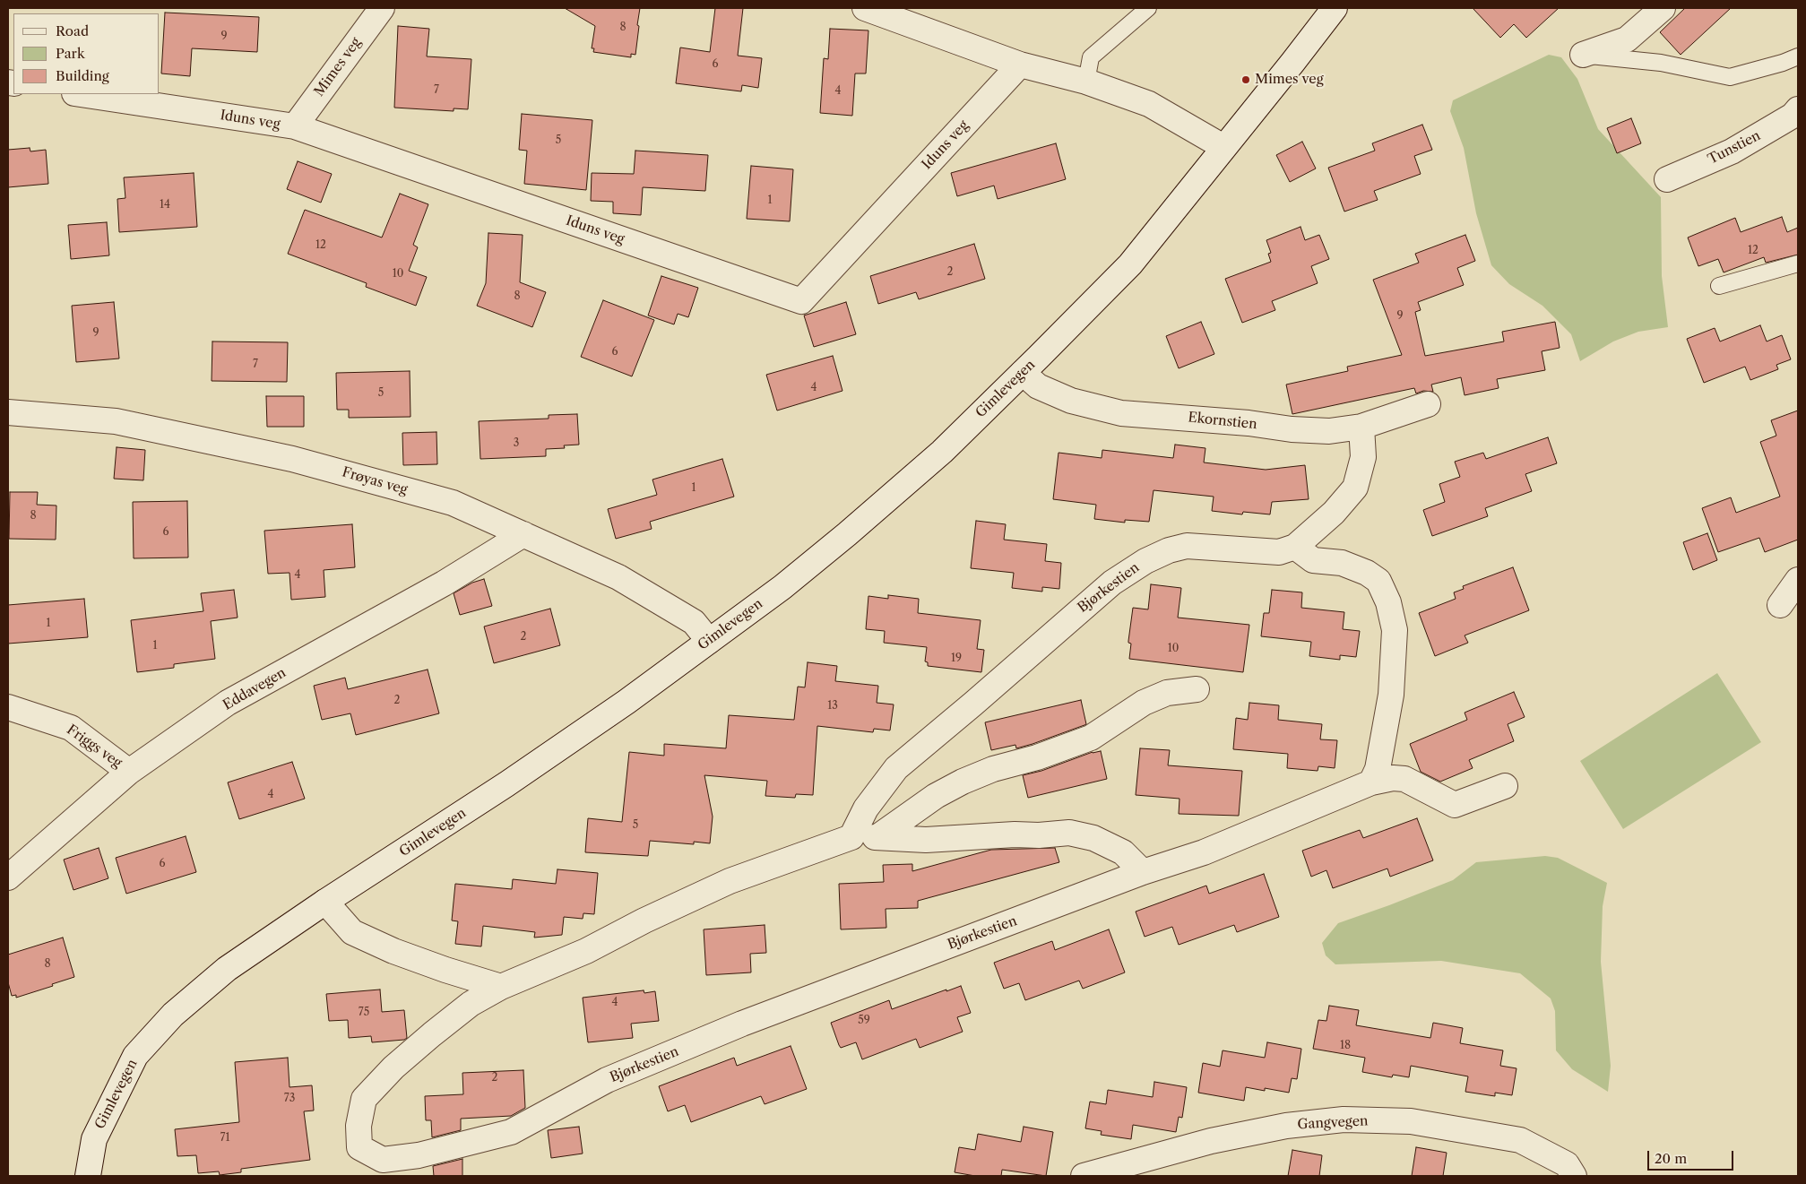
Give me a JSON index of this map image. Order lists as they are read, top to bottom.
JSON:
{
  "streets": {
    "street": [
      "Mimes veg",
      "Iduns veg",
      "Tunstien",
      "Gimlevegen",
      "Ekornstien",
      "Frøyas veg",
      "Bjørkestien",
      "Eddavegen",
      "Friggs veg",
      "Gangvegen"
    ]
  },
  "crossings": [
    ["Mimes veg", "Iduns veg"],
    ["Gimlevegen", "Ekornstien"],
    ["Gimlevegen", "Frøyas veg"],
    ["Ekornstien", "Bjørkestien"],
    ["Frøyas veg", "Eddavegen"],
    ["Eddavegen", "Friggs veg"]
  ],
  "places": ["Mimes veg"],
  "house_numbers": [
    "8",
    "9",
    "6",
    "7",
    "4",
    "5",
    "1",
    "14",
    "12",
    "12",
    "2",
    "10",
    "8",
    "9",
    "9",
    "6",
    "7",
    "4",
    "5",
    "3",
    "1",
    "8",
    "6",
    "4",
    "1",
    "2",
    "1",
    "10",
    "19",
    "2",
    "13",
    "4",
    "5",
    "6",
    "8",
    "4",
    "75",
    "59",
    "18",
    "2",
    "73",
    "71"
  ],
  "legend": ["Road", "Park", "Building"],
  "scale_bar": "20 m"
}
